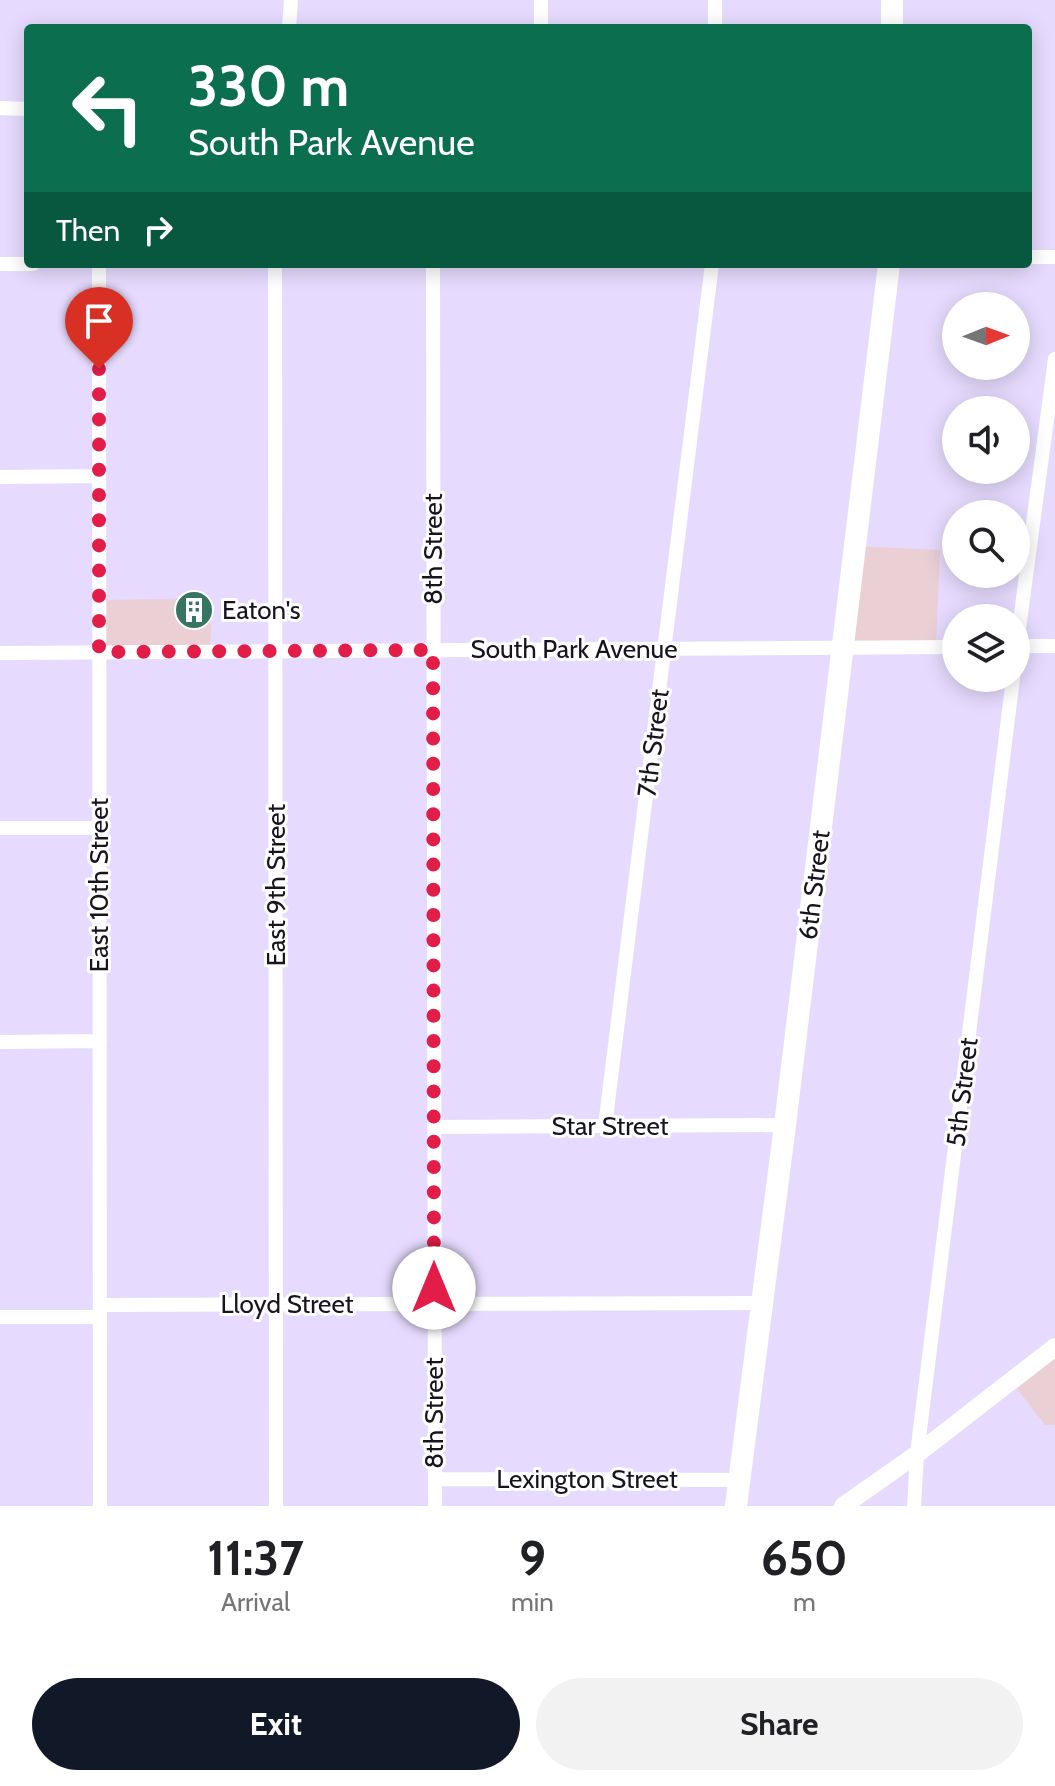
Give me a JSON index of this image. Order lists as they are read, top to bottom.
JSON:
{
  "streets": {
    "main road": ["6th Street"],
    "street": [
      "8th Street",
      "South Park Avenue",
      "7th Street",
      "East 10th Street",
      "East 9th Street",
      "5th Street",
      "Star Street",
      "Lloyd Street",
      "Lexington Street"
    ]
  },
  "crossings": [
    ["8th Street", "South Park Avenue"],
    ["8th Street", "Star Street"],
    ["8th Street", "Lloyd Street"],
    ["8th Street", "Lexington Street"],
    ["South Park Avenue", "7th Street"],
    ["South Park Avenue", "East 10th Street"],
    ["South Park Avenue", "East 9th Street"],
    ["South Park Avenue", "6th Street"],
    ["7th Street", "Star Street"],
    ["East 10th Street", "Lloyd Street"],
    ["East 9th Street", "Lloyd Street"],
    ["6th Street", "Star Street"],
    ["6th Street", "Lloyd Street"],
    ["6th Street", "Lexington Street"]
  ],
  "places": {
    "building": ["Eaton's"]
  },
  "north": "right",
  "page": {
    "turn": ["330 m", "South Park Avenue"],
    "then": "Then",
    "eta": [
      "11:37",
      "Arrival",
      "9",
      "min",
      "650",
      "m"
    ],
    "buttons": ["Exit", "Share"]
  }
}
